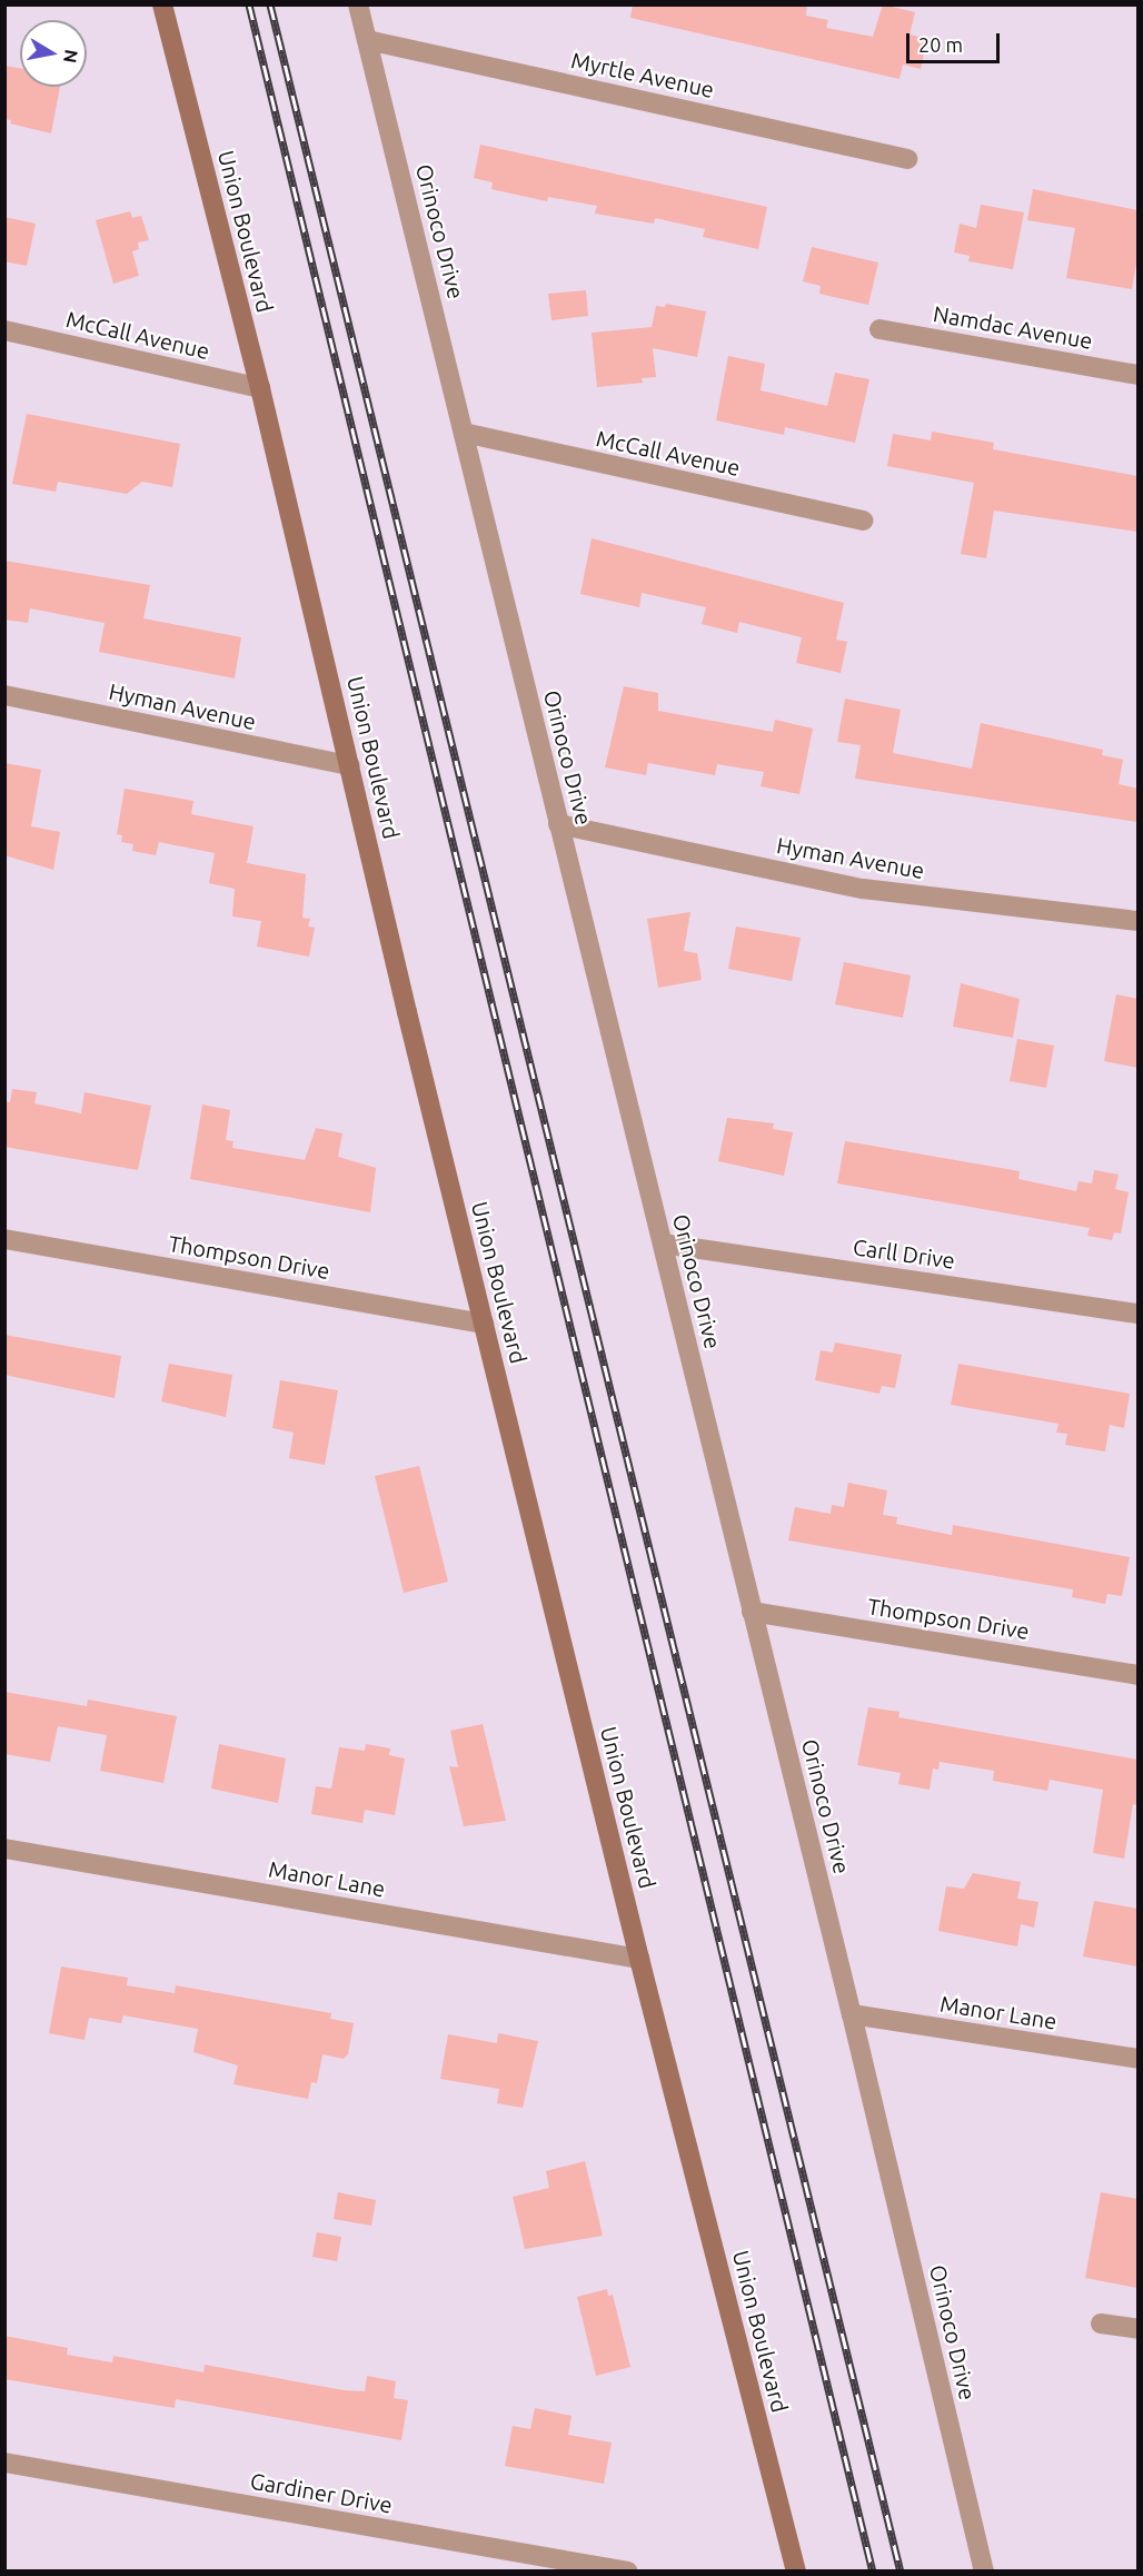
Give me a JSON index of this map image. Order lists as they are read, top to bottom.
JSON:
{
  "streets": {
    "main road": ["Union Boulevard"],
    "street": [
      "Myrtle Avenue",
      "Orinoco Drive",
      "Namdac Avenue",
      "McCall Avenue",
      "Hyman Avenue",
      "Carll Drive",
      "Thompson Drive",
      "Manor Lane",
      "Gardiner Drive"
    ]
  },
  "crossings": [
    ["Myrtle Avenue", "Orinoco Drive"],
    ["Union Boulevard", "McCall Avenue"],
    ["Union Boulevard", "Hyman Avenue"],
    ["Union Boulevard", "Thompson Drive"],
    ["Union Boulevard", "Manor Lane"],
    ["Orinoco Drive", "McCall Avenue"],
    ["Orinoco Drive", "Hyman Avenue"],
    ["Orinoco Drive", "Carll Drive"],
    ["Orinoco Drive", "Thompson Drive"],
    ["Orinoco Drive", "Manor Lane"]
  ],
  "scale_bar": "20 m",
  "north": "right"
}
